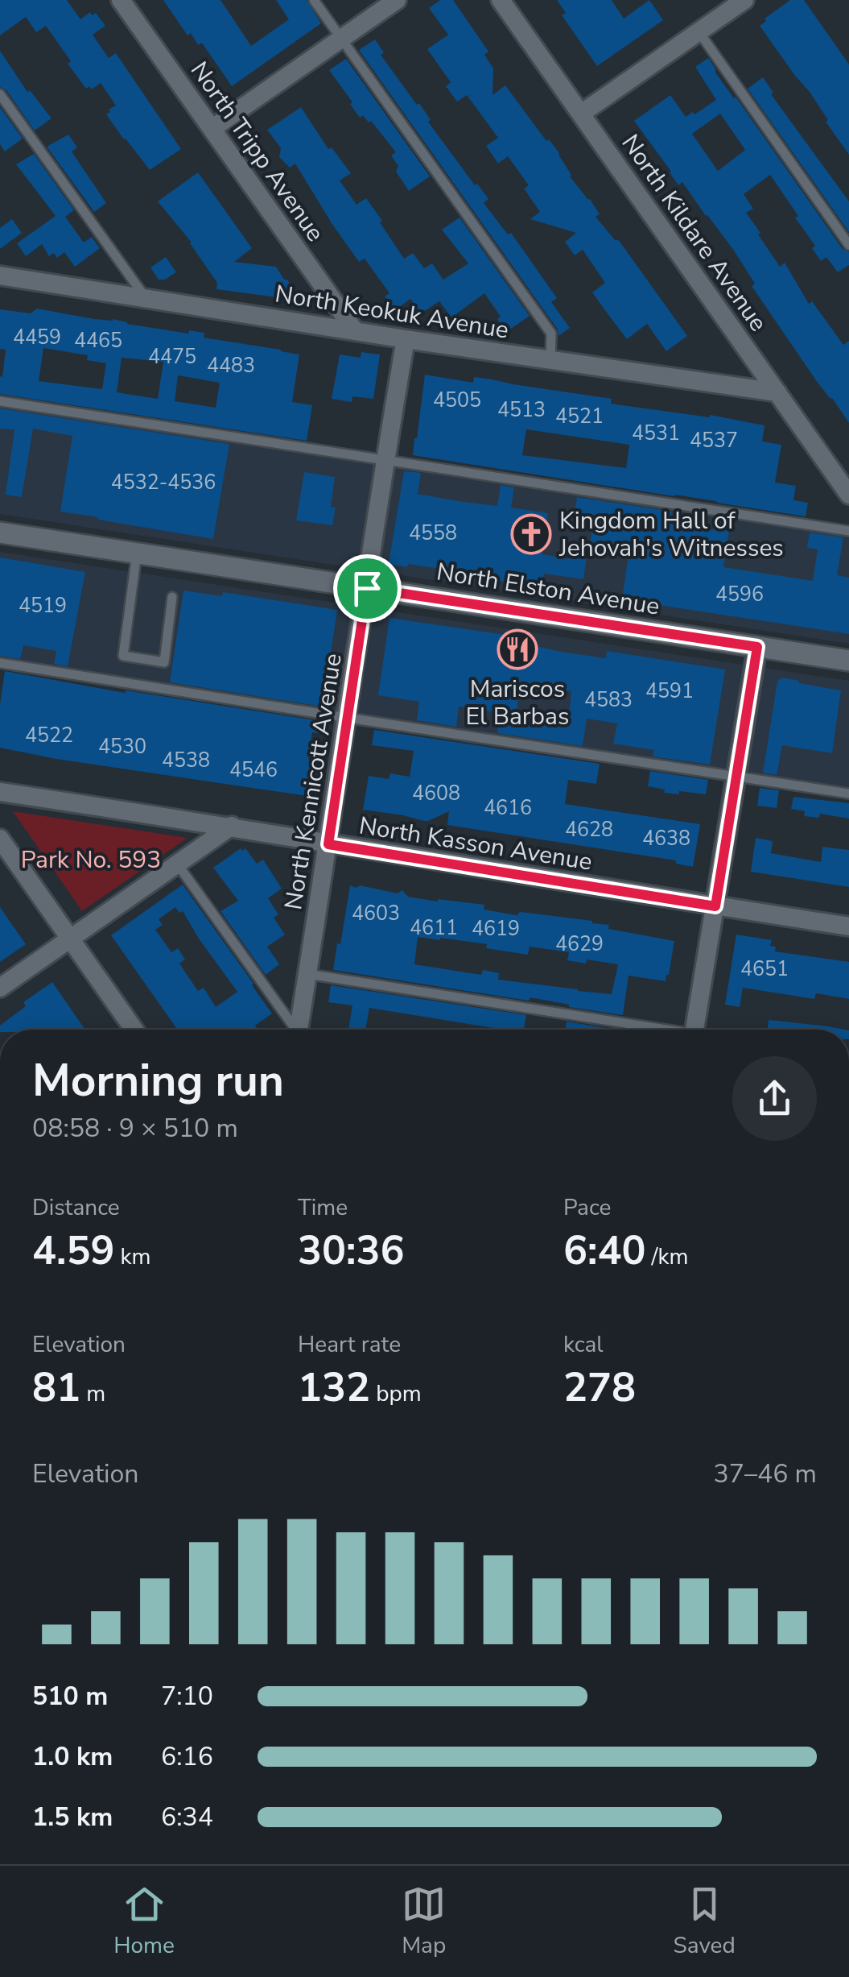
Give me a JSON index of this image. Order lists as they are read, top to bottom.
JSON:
{
  "streets": {
    "main road": ["North Elston Avenue"],
    "street": [
      "North Tripp Avenue",
      "North Kildare Avenue",
      "North Keokuk Avenue",
      "North Kennicott Avenue",
      "North Kasson Avenue"
    ]
  },
  "crossings": [
    ["North Tripp Avenue", "North Keokuk Avenue"],
    ["North Kildare Avenue", "North Keokuk Avenue"],
    ["North Keokuk Avenue", "North Kennicott Avenue"],
    ["North Elston Avenue", "North Kennicott Avenue"],
    ["North Kennicott Avenue", "North Kasson Avenue"]
  ],
  "parks": ["Park No. 593"],
  "places": {
    "church": ["Kingdom Hall of Jehovah's Witnesses"],
    "restaurant": ["Mariscos El Barbas"]
  },
  "house_numbers": [
    "4459",
    "4465",
    "4475",
    "4483",
    "4505",
    "4513",
    "4521",
    "4531",
    "4537",
    "4532-4536",
    "4558",
    "4596",
    "4519",
    "4591",
    "4583",
    "4522",
    "4530",
    "4538",
    "4546",
    "4608",
    "4616",
    "4628",
    "4638",
    "4603",
    "4611",
    "4619",
    "4629",
    "4651"
  ],
  "page": {
    "heading": ["Morning run", "08:58 · 9 × 510 m"],
    "stats": [
      ["Distance", "4.59 km"],
      ["Time", "30:36"],
      ["Pace", "6:40 /km"],
      ["Elevation", "81 m"],
      ["Heart rate", "132 bpm"],
      ["kcal", "278"]
    ],
    "chart": ["Elevation", "37–46 m"],
    "list": [
      {
        "name": "510 m",
        "note": "7:10"
      },
      {
        "name": "1.0 km",
        "note": "6:16"
      },
      {
        "name": "1.5 km",
        "note": "6:34"
      }
    ],
    "tabs": ["Home", "Map", "Saved"]
  }
}
